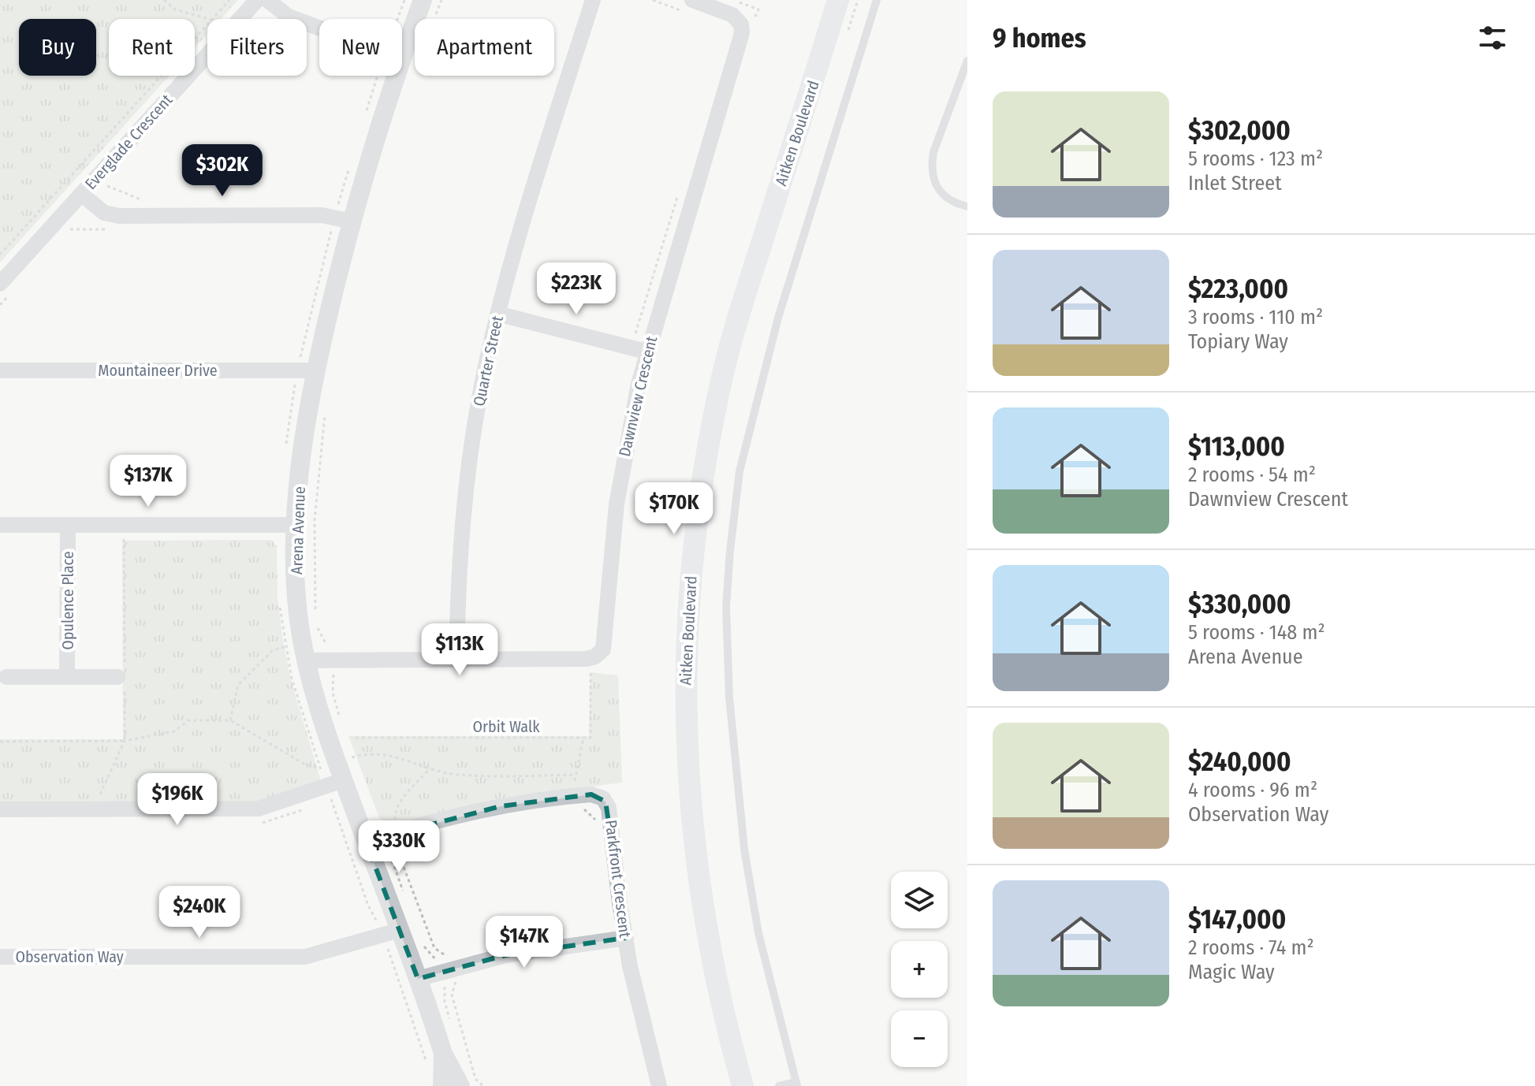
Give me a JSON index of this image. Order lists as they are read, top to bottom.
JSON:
{
  "streets": {
    "main road": ["Aitken Boulevard"],
    "street": [
      "Everglade Crescent",
      "Quarter Street",
      "Mountaineer Drive",
      "Dawnview Crescent",
      "Arena Avenue",
      "Opulence Place",
      "Parkfront Crescent",
      "Observation Way"
    ],
    "path": ["Orbit Walk"]
  },
  "crossings": [
    ["Quarter Street", "Dawnview Crescent"],
    ["Mountaineer Drive", "Arena Avenue"],
    ["Dawnview Crescent", "Arena Avenue"],
    ["Arena Avenue", "Parkfront Crescent"],
    ["Arena Avenue", "Observation Way"]
  ],
  "page": {
    "heading": "9 homes",
    "chip": [
      "Buy",
      "Rent",
      "Filters",
      "New",
      "Apartment"
    ],
    "list": [
      {
        "name": "$302,000",
        "note": "5 rooms · 123 m² · Inlet Street"
      },
      {
        "name": "$223,000",
        "note": "3 rooms · 110 m² · Topiary Way"
      },
      {
        "name": "$113,000",
        "note": "2 rooms · 54 m² · Dawnview Crescent"
      },
      {
        "name": "$330,000",
        "note": "5 rooms · 148 m² · Arena Avenue"
      },
      {
        "name": "$240,000",
        "note": "4 rooms · 96 m² · Observation Way"
      },
      {
        "name": "$147,000",
        "note": "2 rooms · 74 m² · Magic Way"
      }
    ],
    "price": [
      "$302K",
      "$223K",
      "$137K",
      "$170K",
      "$113K",
      "$196K",
      "$330K",
      "$240K",
      "$147K"
    ],
    "map_buttons": ["+", "−"]
  }
}
